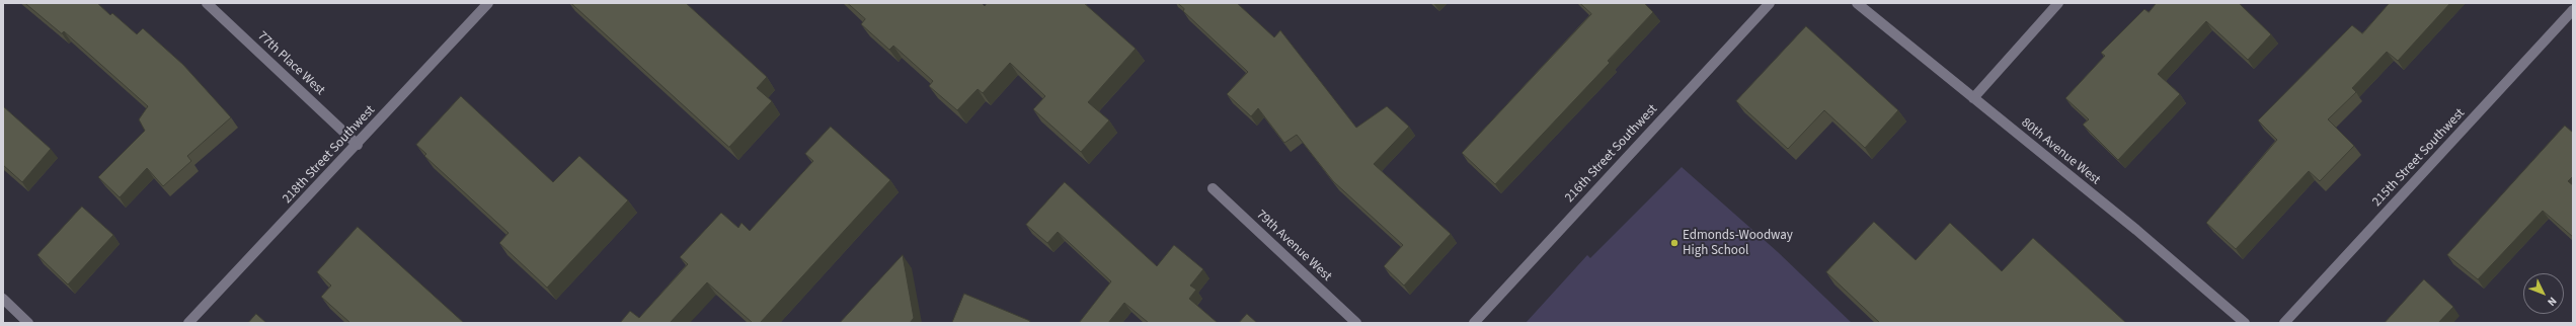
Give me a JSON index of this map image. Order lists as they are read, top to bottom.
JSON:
{
  "streets": {
    "street": [
      "77th Place West",
      "80th Avenue West",
      "216th Street Southwest",
      "218th Street Southwest",
      "215th Street Southwest",
      "79th Avenue West"
    ]
  },
  "crossings": [
    ["77th Place West", "218th Street Southwest"]
  ],
  "places": ["Edmonds-Woodway High School"],
  "north": "bottom right"
}
